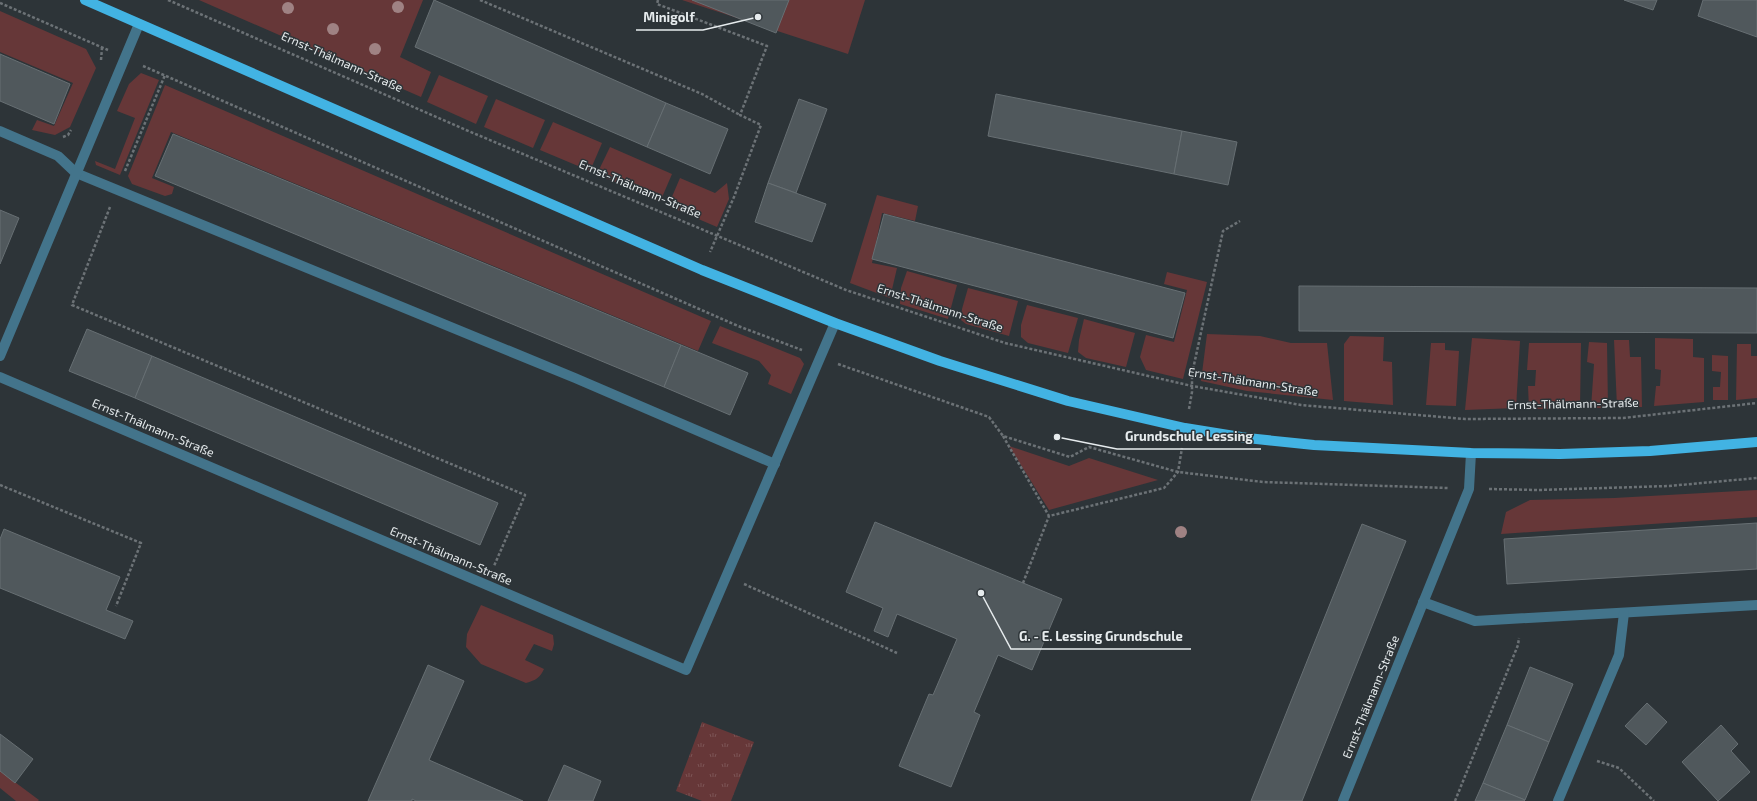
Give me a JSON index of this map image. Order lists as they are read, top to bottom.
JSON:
{
  "streets": {
    "street": ["Ernst-Thälmann-Straße"]
  },
  "places": ["Minigolf", "Grundschule Lessing", "G. - E. Lessing Grundschule"]
}
